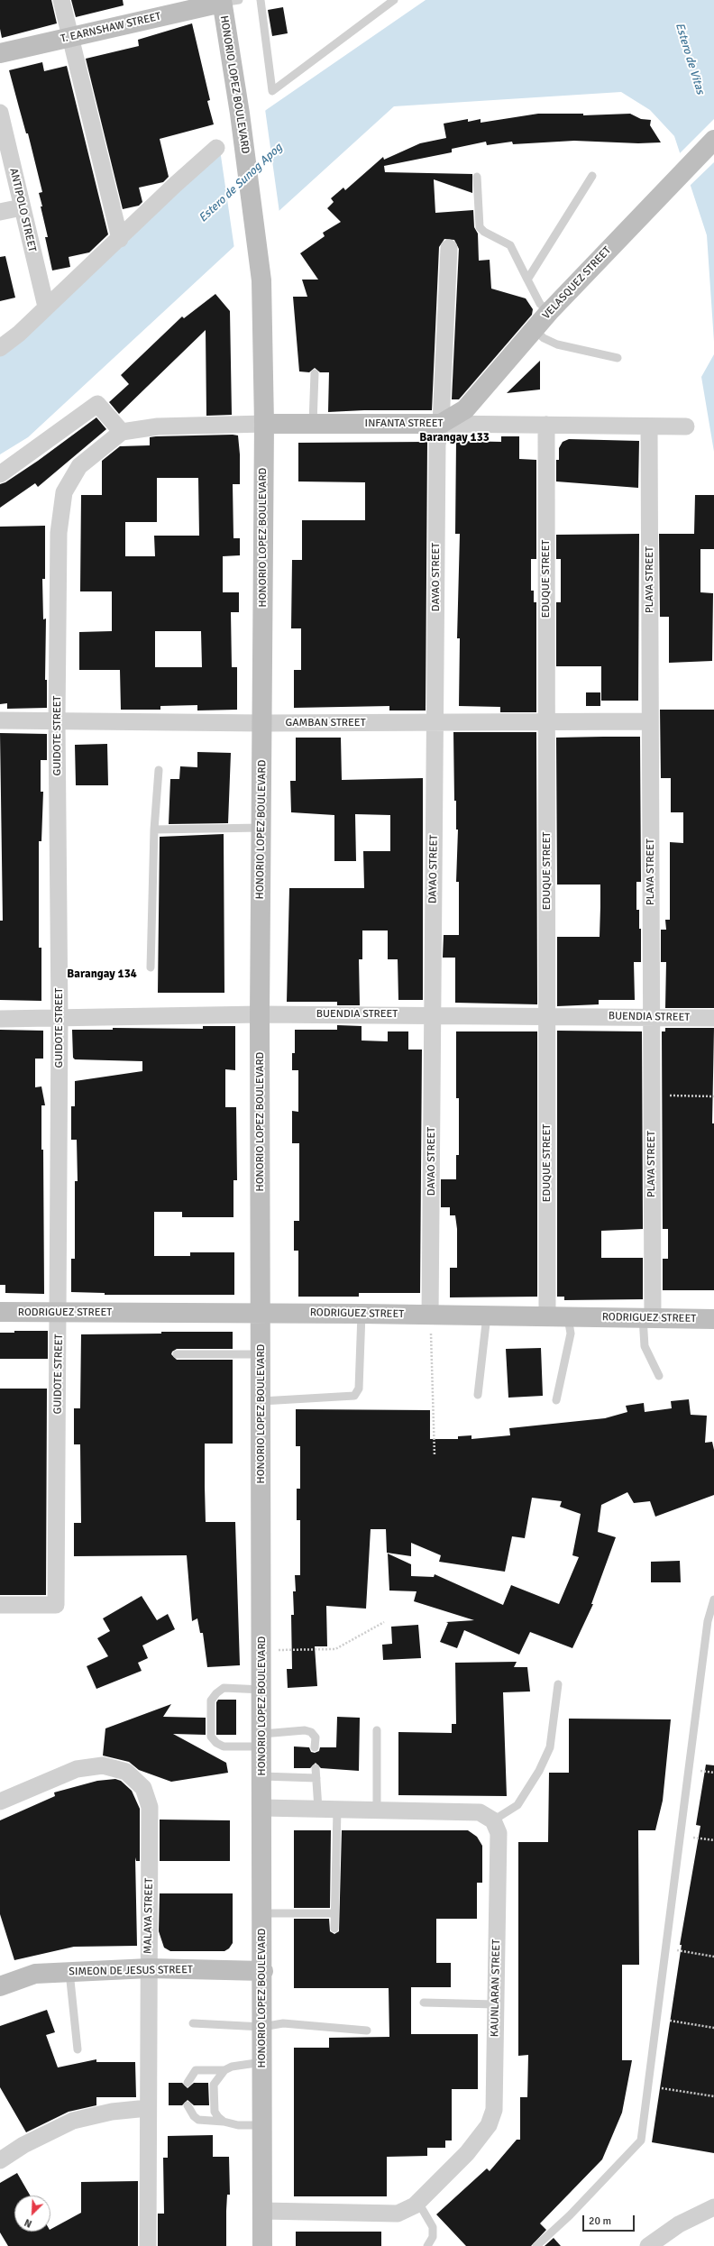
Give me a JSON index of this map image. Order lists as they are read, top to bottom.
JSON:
{
  "streets": {
    "main road": [
      "T. EARNSHAW STREET",
      "HONORIO LOPEZ BOULEVARD",
      "VELASQUEZ STREET",
      "INFANTA STREET",
      "RODRIGUEZ STREET",
      "SIMEON DE JESUS STREET"
    ],
    "street": [
      "ANTIPOLO STREET",
      "DAYAO STREET",
      "EDUQUE STREET",
      "PLAYA STREET",
      "GAMBAN STREET",
      "GUIDOTE STREET",
      "BUENDIA STREET",
      "MALAYA STREET",
      "KAUNLARAN STREET"
    ]
  },
  "crossings": [
    ["T. EARNSHAW STREET", "HONORIO LOPEZ BOULEVARD"],
    ["HONORIO LOPEZ BOULEVARD", "INFANTA STREET"],
    ["HONORIO LOPEZ BOULEVARD", "GAMBAN STREET"],
    ["HONORIO LOPEZ BOULEVARD", "BUENDIA STREET"],
    ["HONORIO LOPEZ BOULEVARD", "RODRIGUEZ STREET"],
    ["HONORIO LOPEZ BOULEVARD", "SIMEON DE JESUS STREET"],
    ["HONORIO LOPEZ BOULEVARD", "KAUNLARAN STREET"],
    ["VELASQUEZ STREET", "INFANTA STREET"],
    ["VELASQUEZ STREET", "DAYAO STREET"],
    ["INFANTA STREET", "DAYAO STREET"],
    ["INFANTA STREET", "EDUQUE STREET"],
    ["INFANTA STREET", "PLAYA STREET"],
    ["INFANTA STREET", "GUIDOTE STREET"],
    ["DAYAO STREET", "GAMBAN STREET"],
    ["DAYAO STREET", "BUENDIA STREET"],
    ["DAYAO STREET", "RODRIGUEZ STREET"],
    ["EDUQUE STREET", "GAMBAN STREET"],
    ["EDUQUE STREET", "BUENDIA STREET"],
    ["EDUQUE STREET", "RODRIGUEZ STREET"],
    ["PLAYA STREET", "GAMBAN STREET"],
    ["PLAYA STREET", "BUENDIA STREET"],
    ["PLAYA STREET", "RODRIGUEZ STREET"],
    ["GAMBAN STREET", "GUIDOTE STREET"],
    ["GUIDOTE STREET", "BUENDIA STREET"],
    ["GUIDOTE STREET", "RODRIGUEZ STREET"],
    ["MALAYA STREET", "SIMEON DE JESUS STREET"]
  ],
  "districts": ["Barangay 133", "Barangay 134"],
  "water": ["Estero de Vitas", "Estero de Sunog Apog"],
  "scale_bar": "20 m",
  "north": "bottom left"
}
